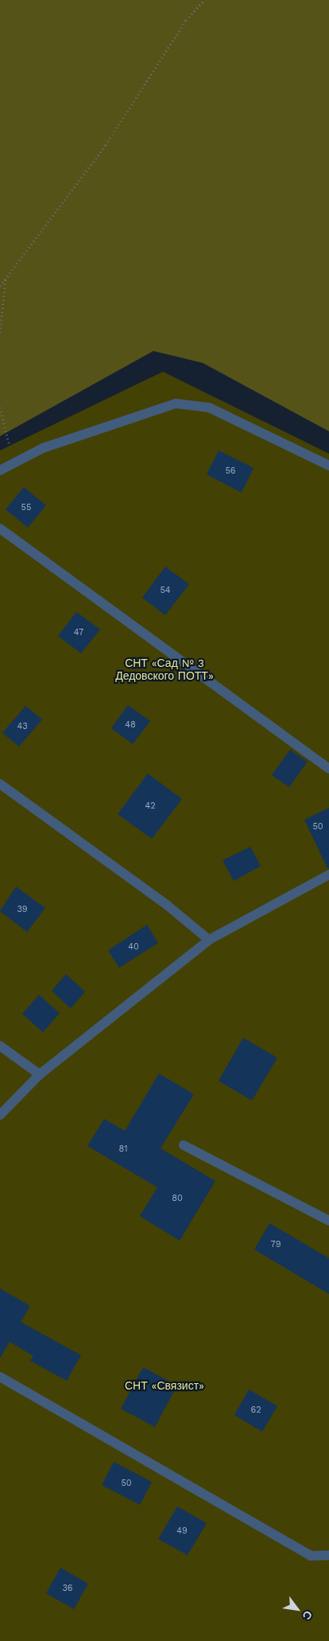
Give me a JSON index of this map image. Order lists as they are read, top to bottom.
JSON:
{
  "parks": ["СНТ «Сад № 3 Дедовского ПОТТ»", "СНТ «Связист»"],
  "house_numbers": [
    "56",
    "55",
    "54",
    "47",
    "48",
    "43",
    "42",
    "50",
    "39",
    "40",
    "81",
    "80",
    "79",
    "62",
    "50",
    "49",
    "36"
  ],
  "north": "bottom right"
}
